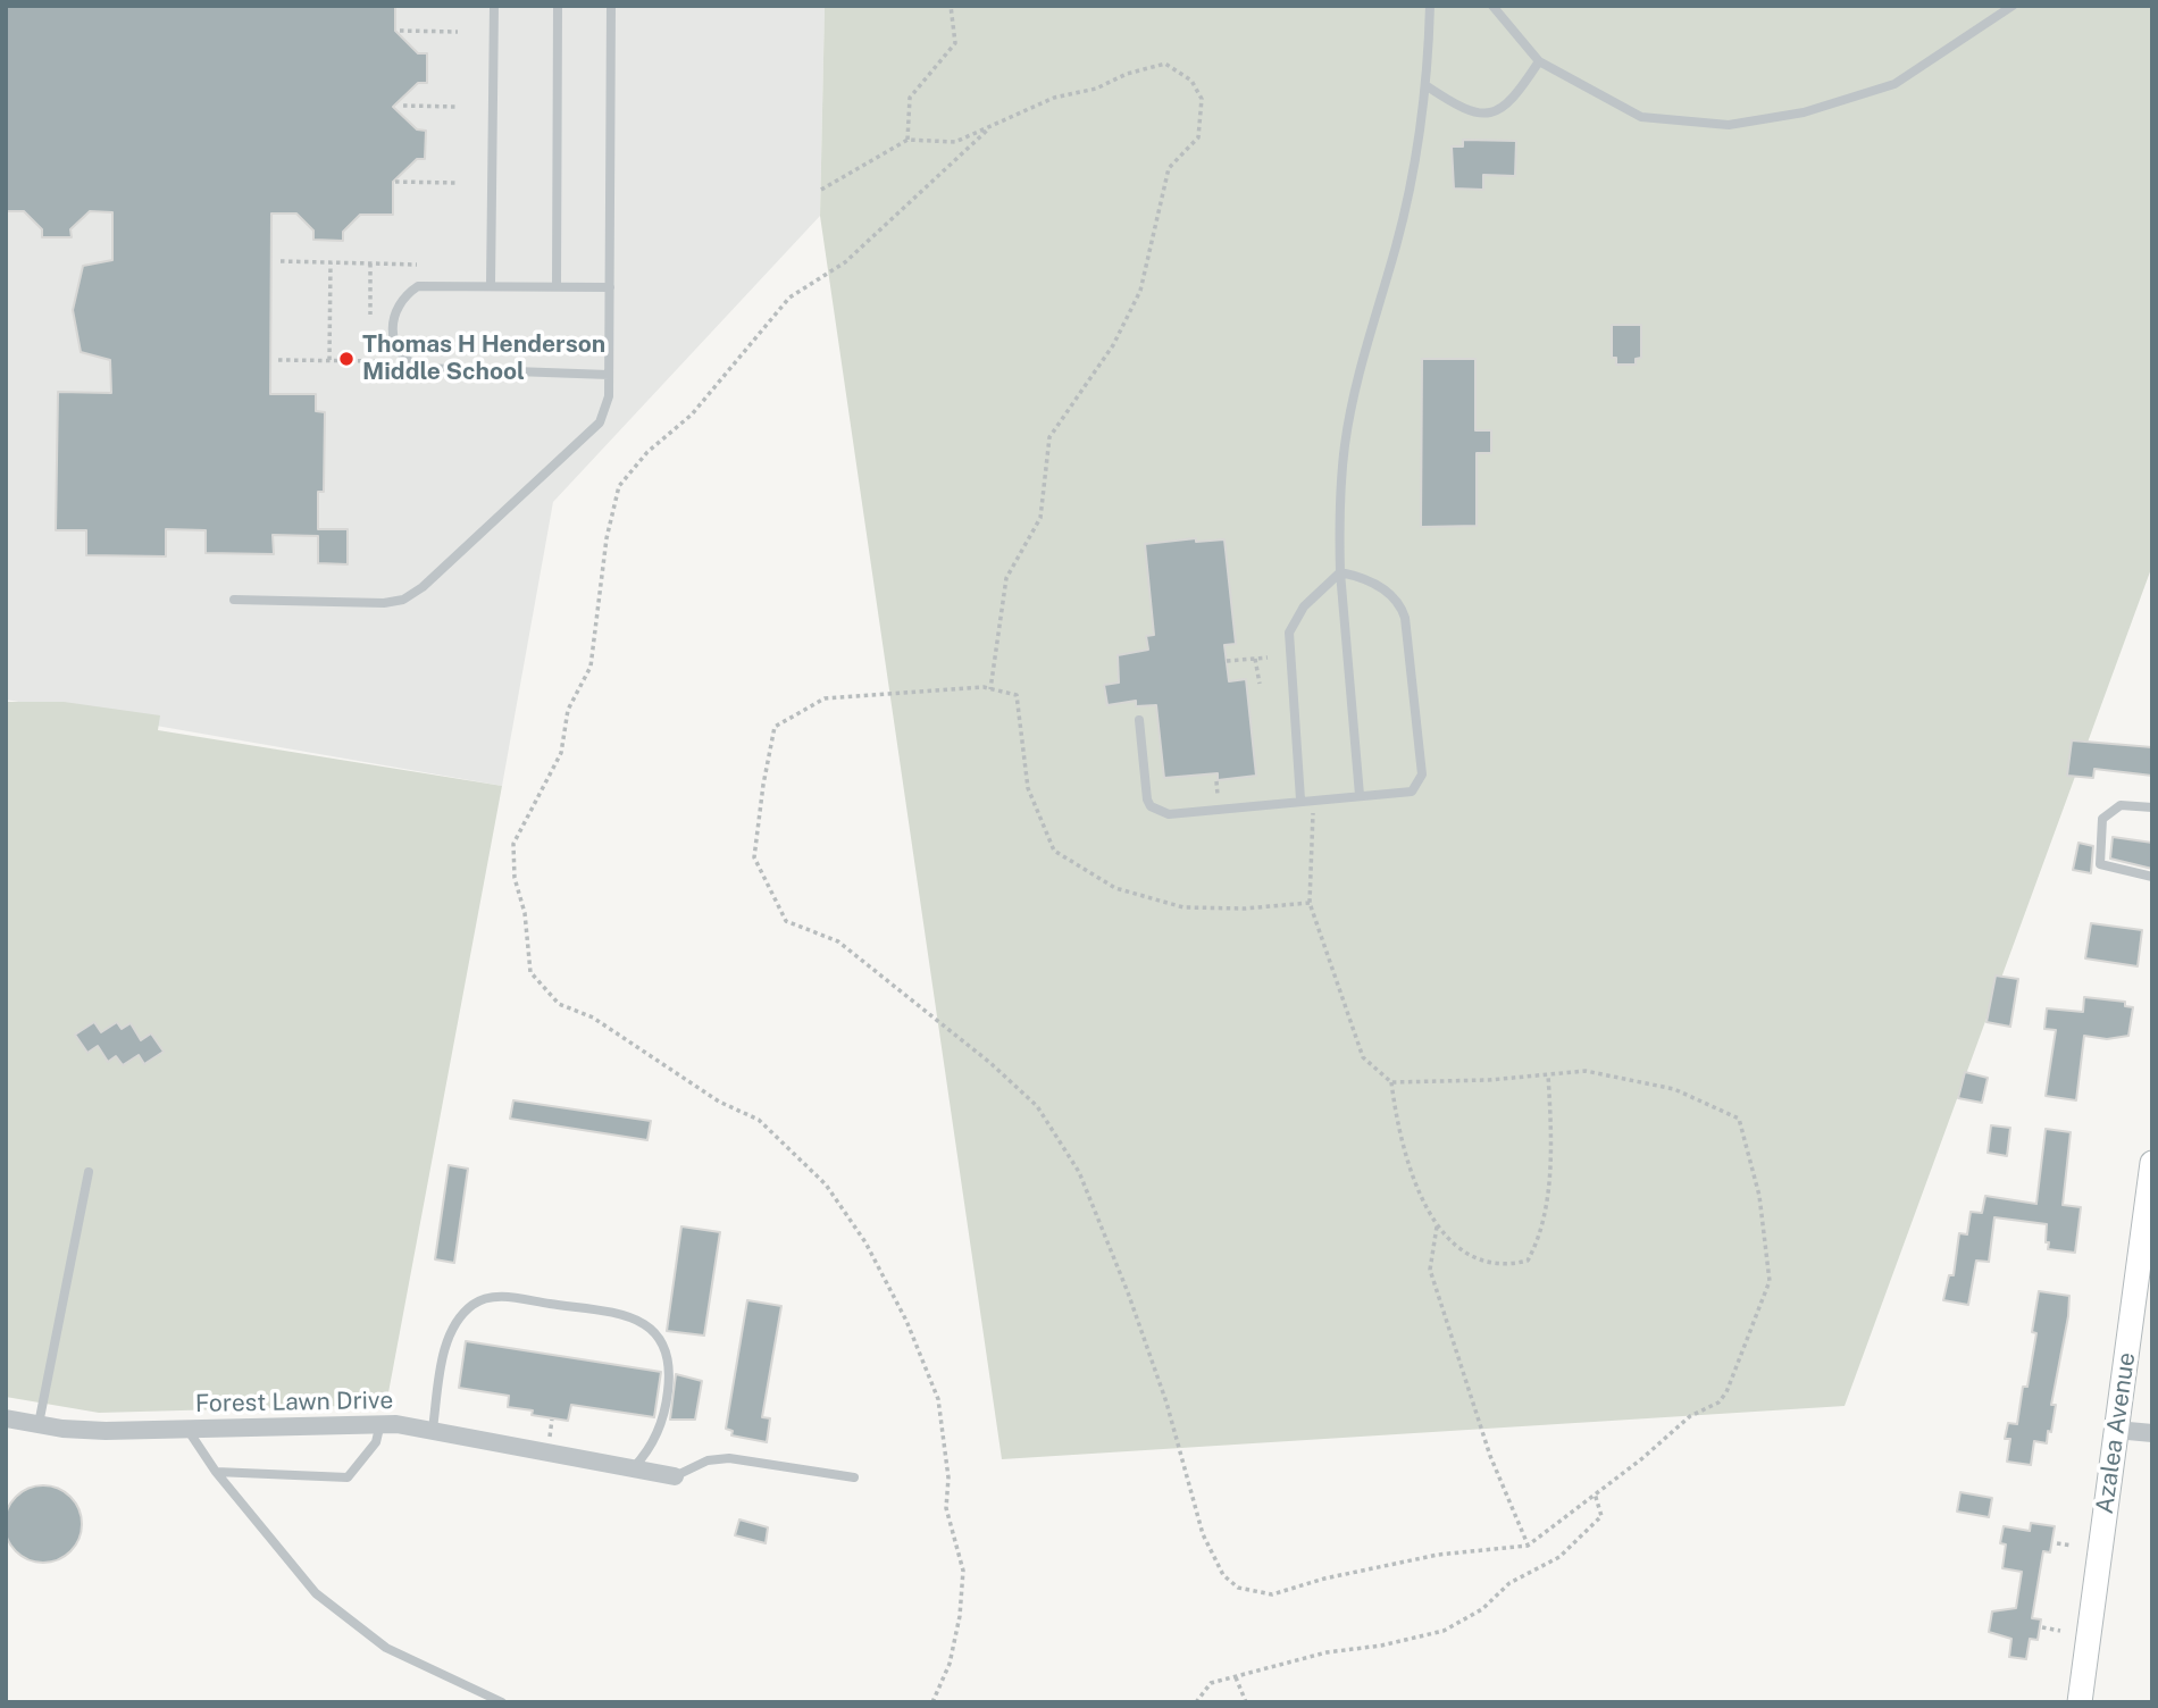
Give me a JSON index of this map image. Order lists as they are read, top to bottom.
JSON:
{
  "streets": {
    "main road": ["Azalea Avenue"],
    "street": ["Forest Lawn Drive"]
  },
  "places": ["Thomas H Henderson Middle School"]
}
